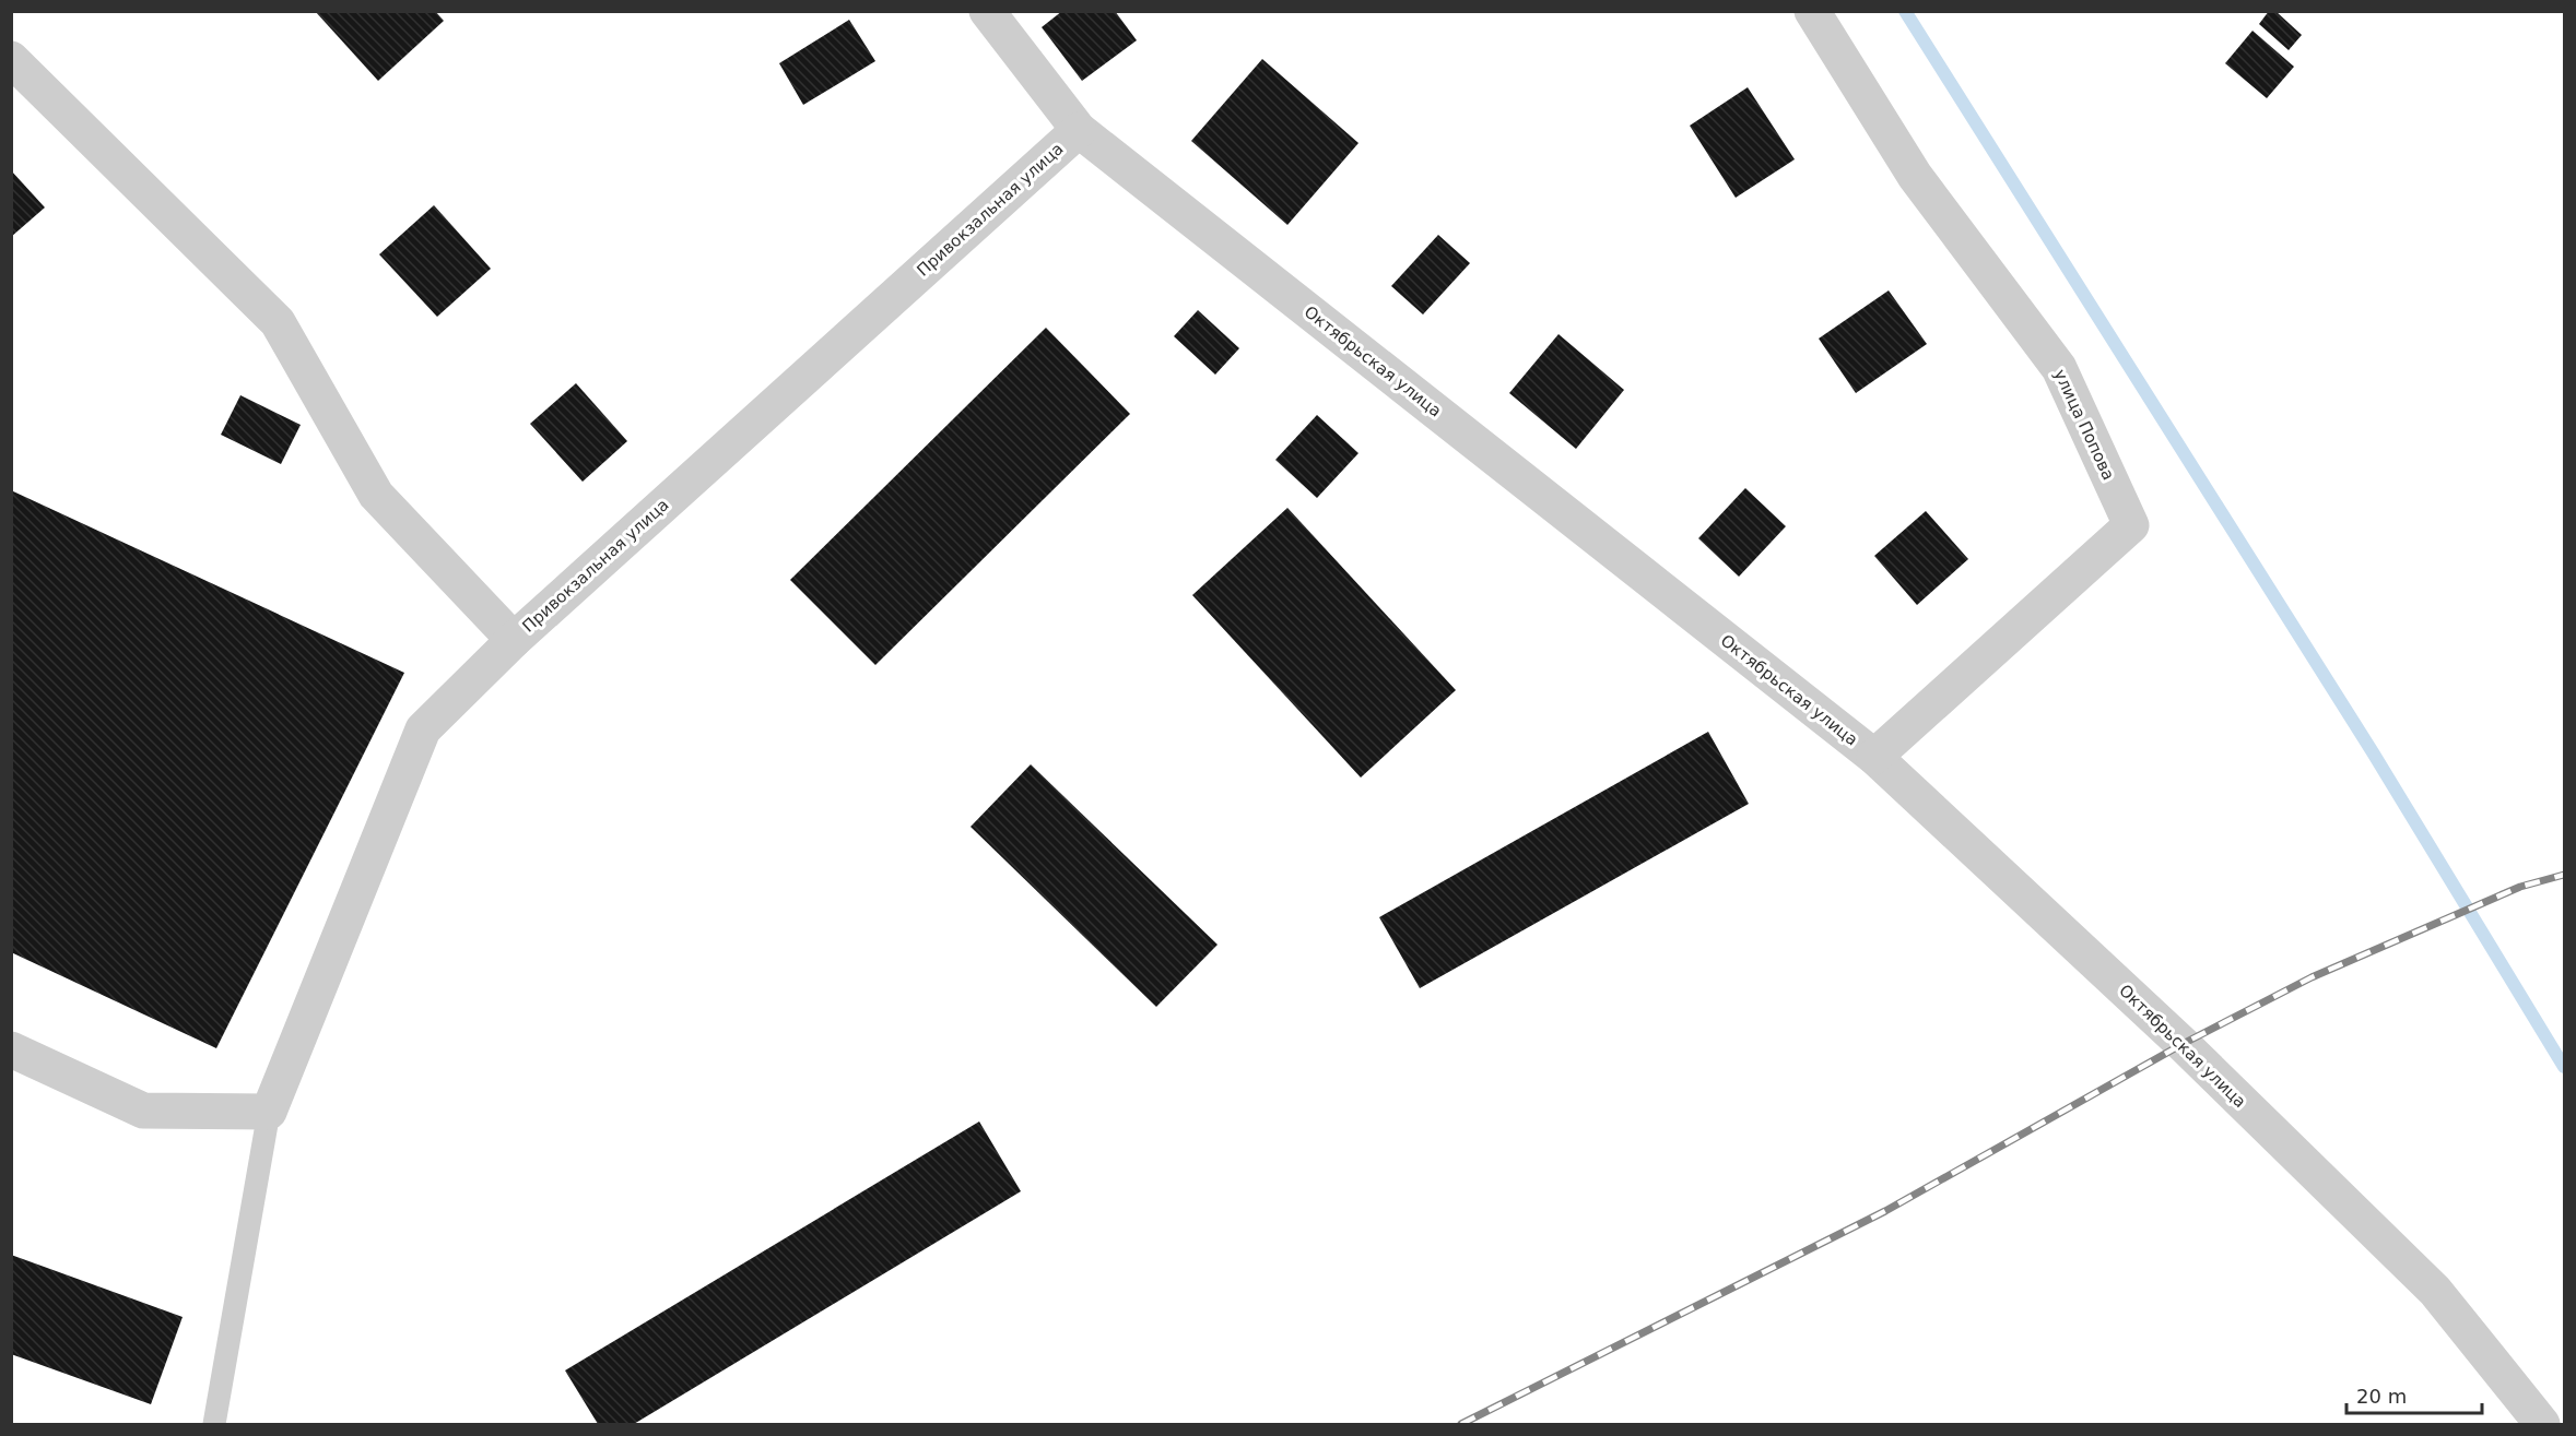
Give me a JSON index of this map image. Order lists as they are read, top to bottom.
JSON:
{
  "streets": {
    "street": ["Привокзальная улица", "Октябрьская улица", "улица Попова"]
  },
  "crossings": [
    ["Привокзальная улица", "Октябрьская улица"],
    ["Октябрьская улица", "улица Попова"]
  ],
  "scale_bar": "20 m"
}
